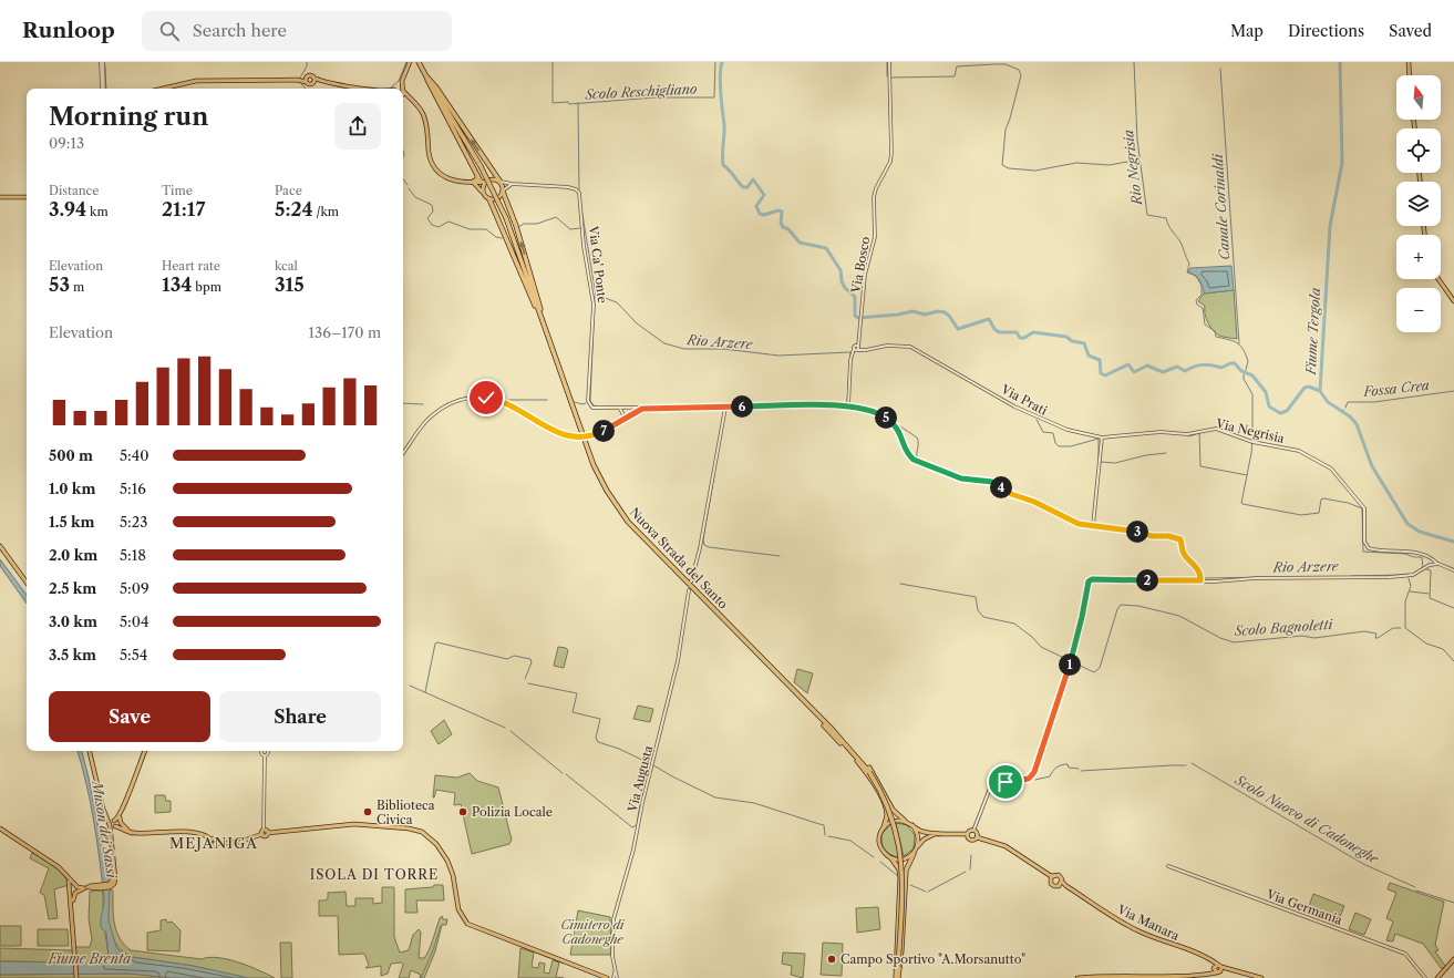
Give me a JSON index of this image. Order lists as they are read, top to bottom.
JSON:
{
  "streets": {
    "highway": ["Nuova Strada del Santo"],
    "main road": ["Via Manara"],
    "street": [
      "Via Ca' Ponte",
      "Via Bosco",
      "Via Prati",
      "Via Negrisia",
      "Via Augusta",
      "Via Germania"
    ]
  },
  "crossings": [
    ["Via Bosco", "Via Prati"],
    ["Via Prati", "Via Negrisia"]
  ],
  "districts": ["MEJANIGA", "ISOLA DI TORRE"],
  "water": [
    "Scolo Reschigliano",
    "Rio Negrisia",
    "Canale Corinaldi",
    "Fiume Tergola",
    "Rio Arzere",
    "Fossa Crea",
    "Scolo Bagnoletti",
    "Scolo Nuovo di Cadoneghe",
    "Muson dei Sassi",
    "Fiume Brenta"
  ],
  "parks": ["Cimitero di Cadoneghe"],
  "places": ["Biblioteca Civica", "Polizia Locale", "Campo Sportivo \"A.Morsanutto\""],
  "north": "top",
  "page": {
    "header": "Runloop",
    "search": "Search here",
    "nav": ["Map", "Directions", "Saved"],
    "map_buttons": ["+", "−"],
    "heading": ["Morning run", "09:13"],
    "stats": [
      ["Distance", "3.94 km"],
      ["Time", "21:17"],
      ["Pace", "5:24 /km"],
      ["Elevation", "53 m"],
      ["Heart rate", "134 bpm"],
      ["kcal", "315"]
    ],
    "chart": ["Elevation", "136–170 m"],
    "pins": [
      "6",
      "5",
      "7",
      "4",
      "3",
      "2",
      "1"
    ],
    "list": [
      {
        "name": "500 m",
        "note": "5:40"
      },
      {
        "name": "1.0 km",
        "note": "5:16"
      },
      {
        "name": "1.5 km",
        "note": "5:23"
      },
      {
        "name": "2.0 km",
        "note": "5:18"
      },
      {
        "name": "2.5 km",
        "note": "5:09"
      },
      {
        "name": "3.0 km",
        "note": "5:04"
      },
      {
        "name": "3.5 km",
        "note": "5:54"
      }
    ],
    "buttons": ["Save", "Share"]
  }
}
